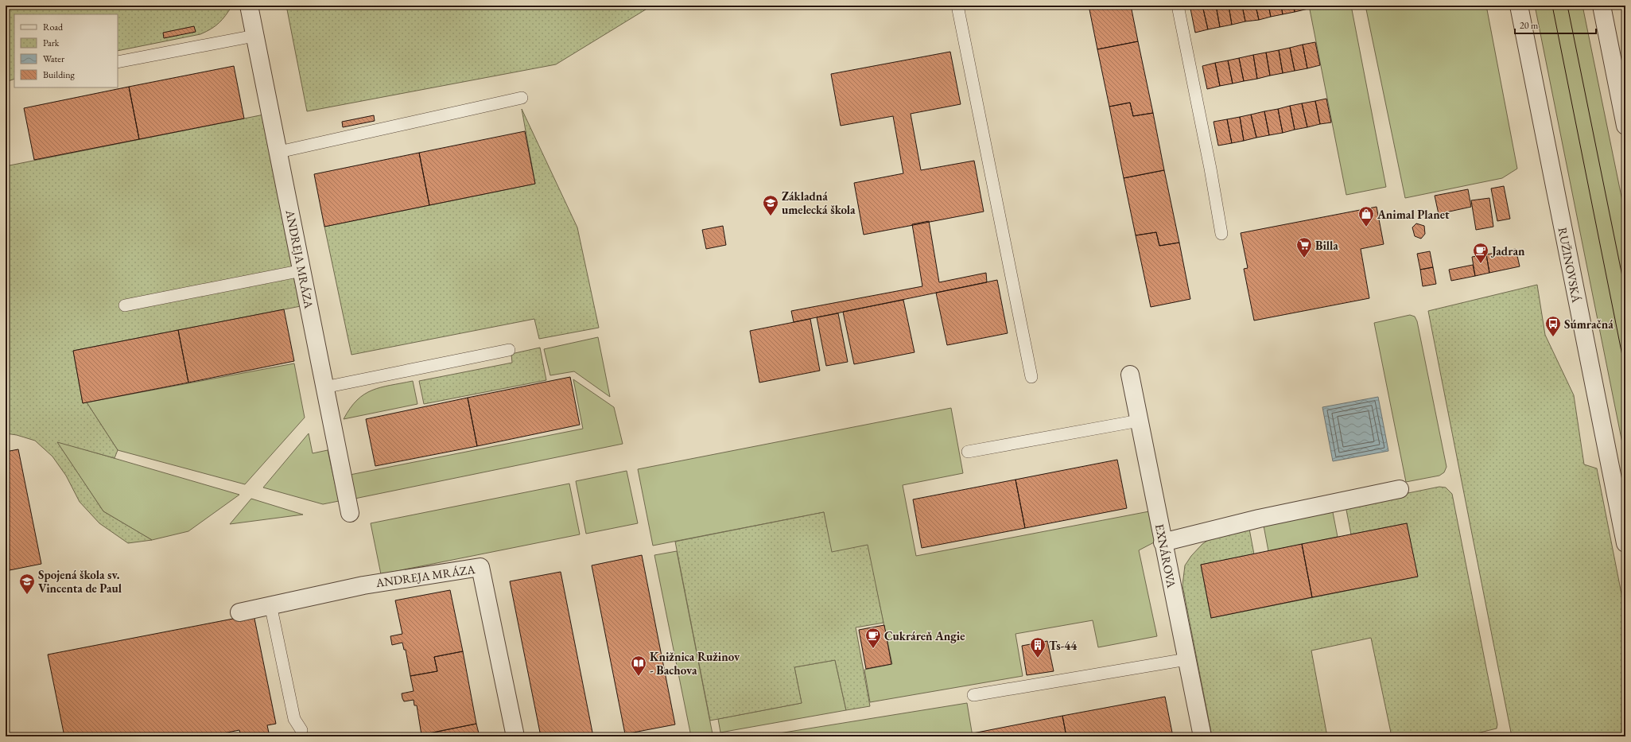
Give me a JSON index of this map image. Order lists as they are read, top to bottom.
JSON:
{
  "streets": {
    "street": ["ANDREJA MRÁZA", "RUŽINOVSKÁ", "EXNÁROVA"]
  },
  "places": {
    "school or university": ["Základná umelecká škola", "Spojená škola sv. Vincenta de Paul"],
    "shop": ["Animal Planet"],
    "supermarket": ["Billa"],
    "cafe": ["Jadran", "Cukráreň Angie"],
    "bus stop": ["Súmračná"],
    "building": ["Ts-44"],
    "library": ["Knižnica Ružinov - Bachova"]
  },
  "legend": [
    "Road",
    "Park",
    "Water",
    "Building"
  ],
  "scale_bar": "20 m"
}
